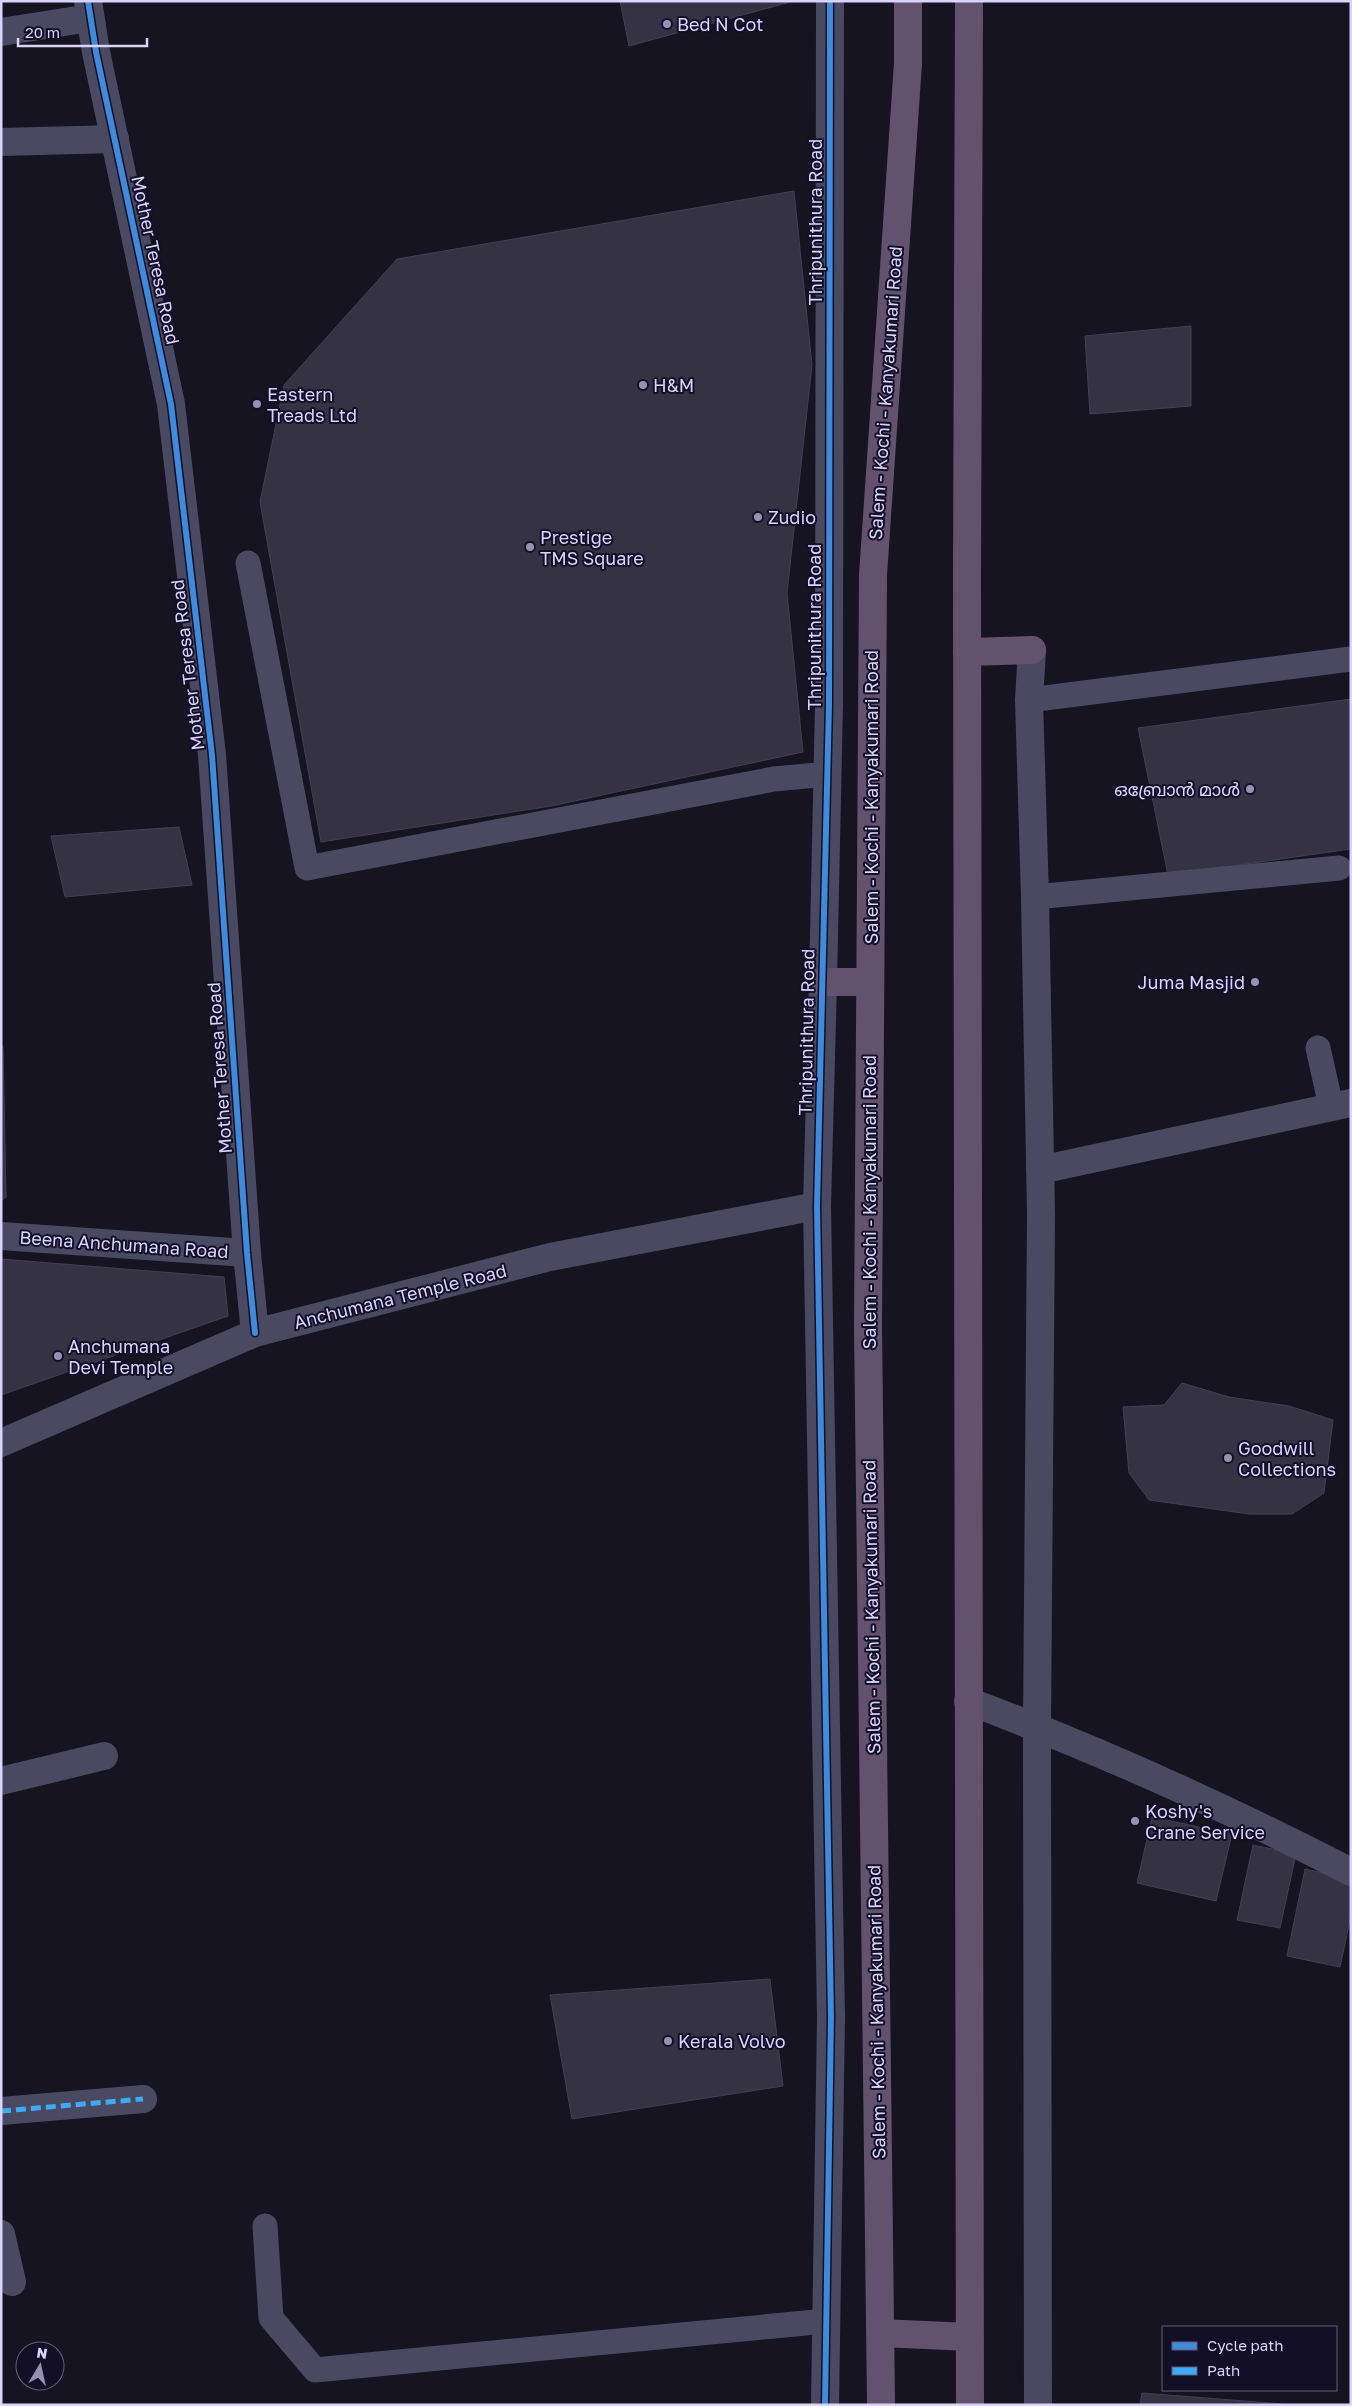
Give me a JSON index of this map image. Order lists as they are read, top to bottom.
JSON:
{
  "streets": {
    "highway": ["Salem - Kochi - Kanyakumari Road"],
    "street": [
      "Thripunithura Road",
      "Mother Teresa Road",
      "Beena Anchumana Road",
      "Anchumana Temple Road"
    ]
  },
  "crossings": [
    ["Thripunithura Road", "Anchumana Temple Road"],
    ["Mother Teresa Road", "Beena Anchumana Road"],
    ["Mother Teresa Road", "Anchumana Temple Road"]
  ],
  "places": [
    "Bed N Cot",
    "H&M",
    "Eastern Treads Ltd",
    "Zudio",
    "Prestige TMS Square",
    "ഒബ്രോൻ മാൾ",
    "Juma Masjid",
    "Anchumana Devi Temple",
    "Goodwill Collections",
    "Koshy's Crane Service",
    "Kerala Volvo"
  ],
  "legend": ["Cycle path", "Path"],
  "scale_bar": "20 m",
  "north": "top"
}
